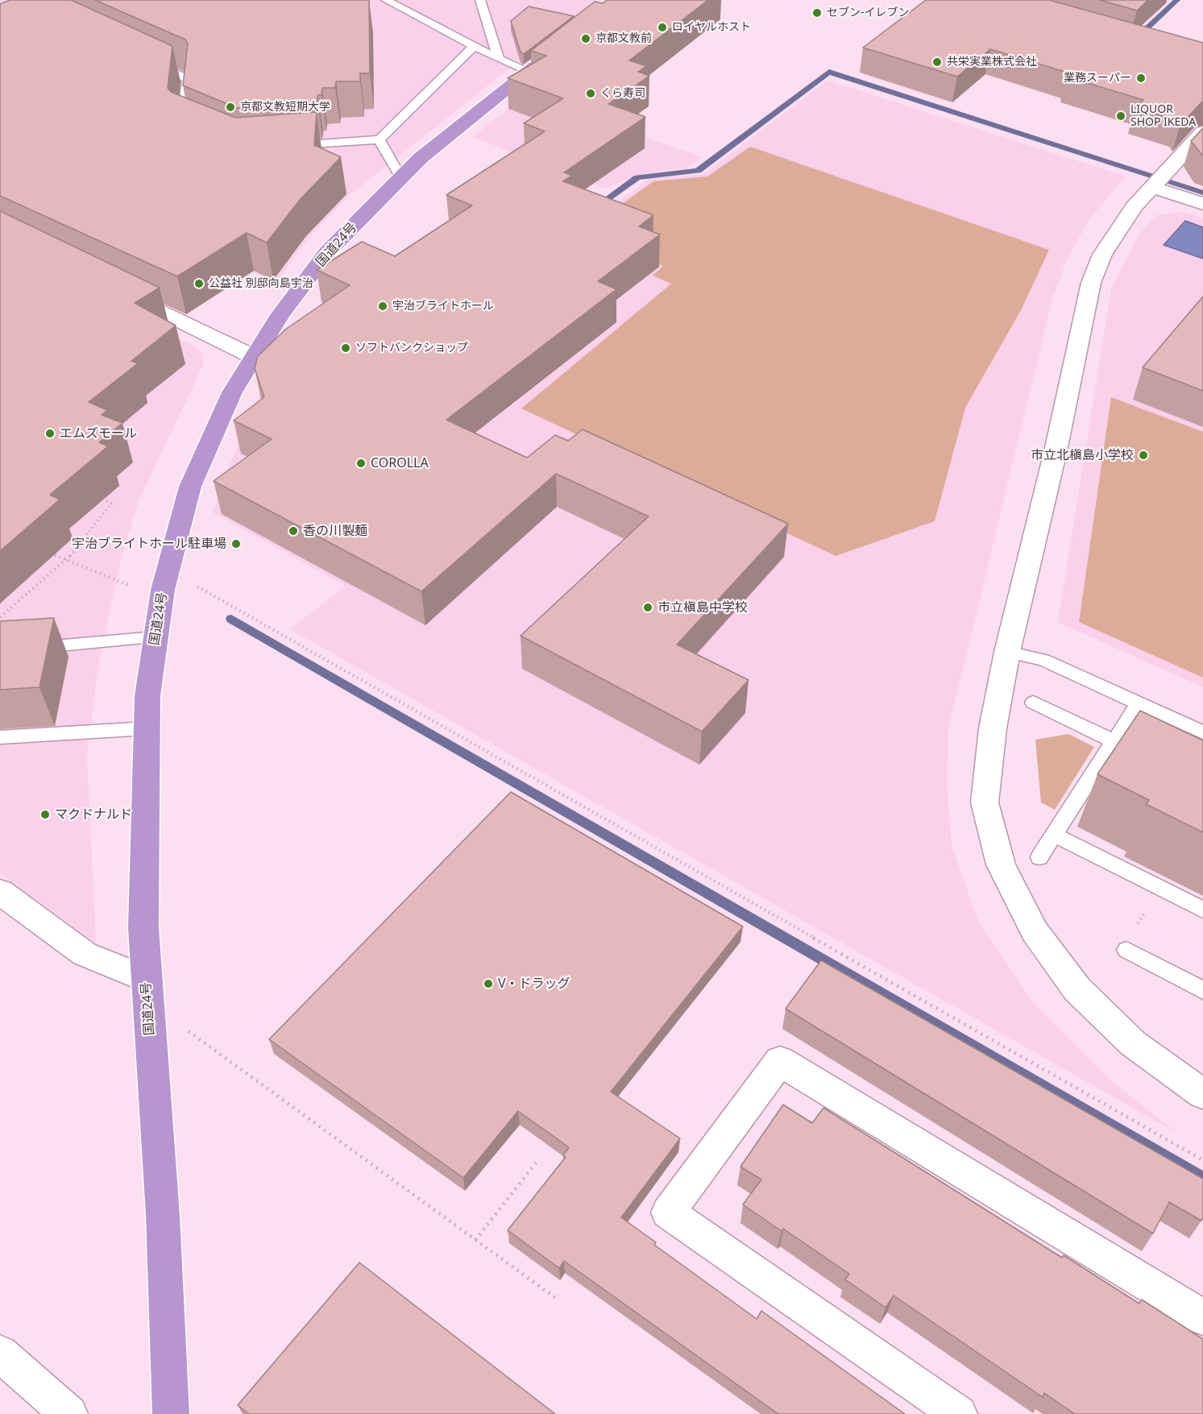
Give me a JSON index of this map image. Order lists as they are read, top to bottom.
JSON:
{
  "streets": {
    "highway": ["国道24号"]
  },
  "places": [
    "セブン-イレブン",
    "ロイヤルホスト",
    "京都文教前",
    "共栄実業株式会社",
    "業務スーパー",
    "くら寿司",
    "京都文教短期大学",
    "LIQUOR SHOP IKEDA",
    "公益社 別邸向島宇治",
    "宇治ブライトホール",
    "ソフトバンクショップ",
    "エムズモール",
    "市立北槇島小学校",
    "COROLLA",
    "香の川製麺",
    "宇治ブライトホール駐車場",
    "市立槇島中学校",
    "マクドナルド",
    "V・ドラッグ"
  ]
}
